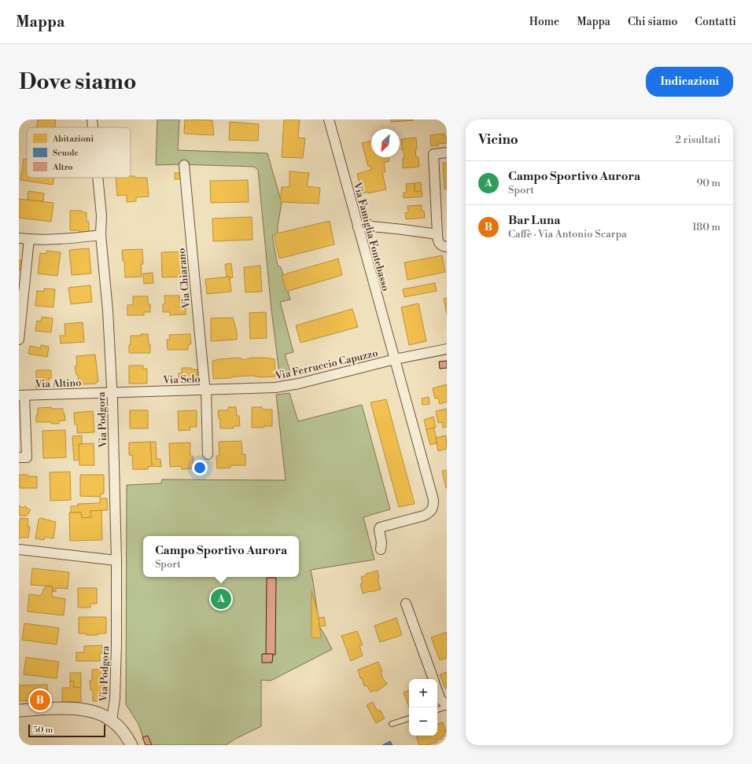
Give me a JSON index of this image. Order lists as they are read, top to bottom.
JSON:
{
  "streets": {
    "street": [
      "Via Famiglia Fontebasso",
      "Via Chiarano",
      "Via Ferruccio Capuzzo",
      "Via Selo",
      "Via Altino",
      "Via Podgora"
    ]
  },
  "crossings": [
    ["Via Famiglia Fontebasso", "Via Ferruccio Capuzzo"],
    ["Via Chiarano", "Via Ferruccio Capuzzo"],
    ["Via Chiarano", "Via Selo"],
    ["Via Ferruccio Capuzzo", "Via Selo"],
    ["Via Selo", "Via Altino"],
    ["Via Selo", "Via Podgora"],
    ["Via Altino", "Via Podgora"]
  ],
  "legend": ["Abitazioni", "Scuole", "Altro"],
  "scale_bar": "50 m",
  "north": "bottom left",
  "page": {
    "header": "Mappa",
    "nav": [
      "Home",
      "Mappa",
      "Chi siamo",
      "Contatti"
    ],
    "buttons": "Indicazioni",
    "title": "Dove siamo",
    "heading": ["Vicino", "2 risultati"],
    "list": [
      {
        "mark": "A",
        "name": "Campo Sportivo Aurora",
        "note": "Sport",
        "value": "90 m"
      },
      {
        "mark": "B",
        "name": "Bar Luna",
        "note": "Caffè · Via Antonio Scarpa",
        "value": "180 m"
      }
    ],
    "popup": ["Campo Sportivo Aurora", "Sport"],
    "pins": ["A", "B"],
    "map_buttons": ["+", "−"],
    "scale": "50 m"
  }
}
